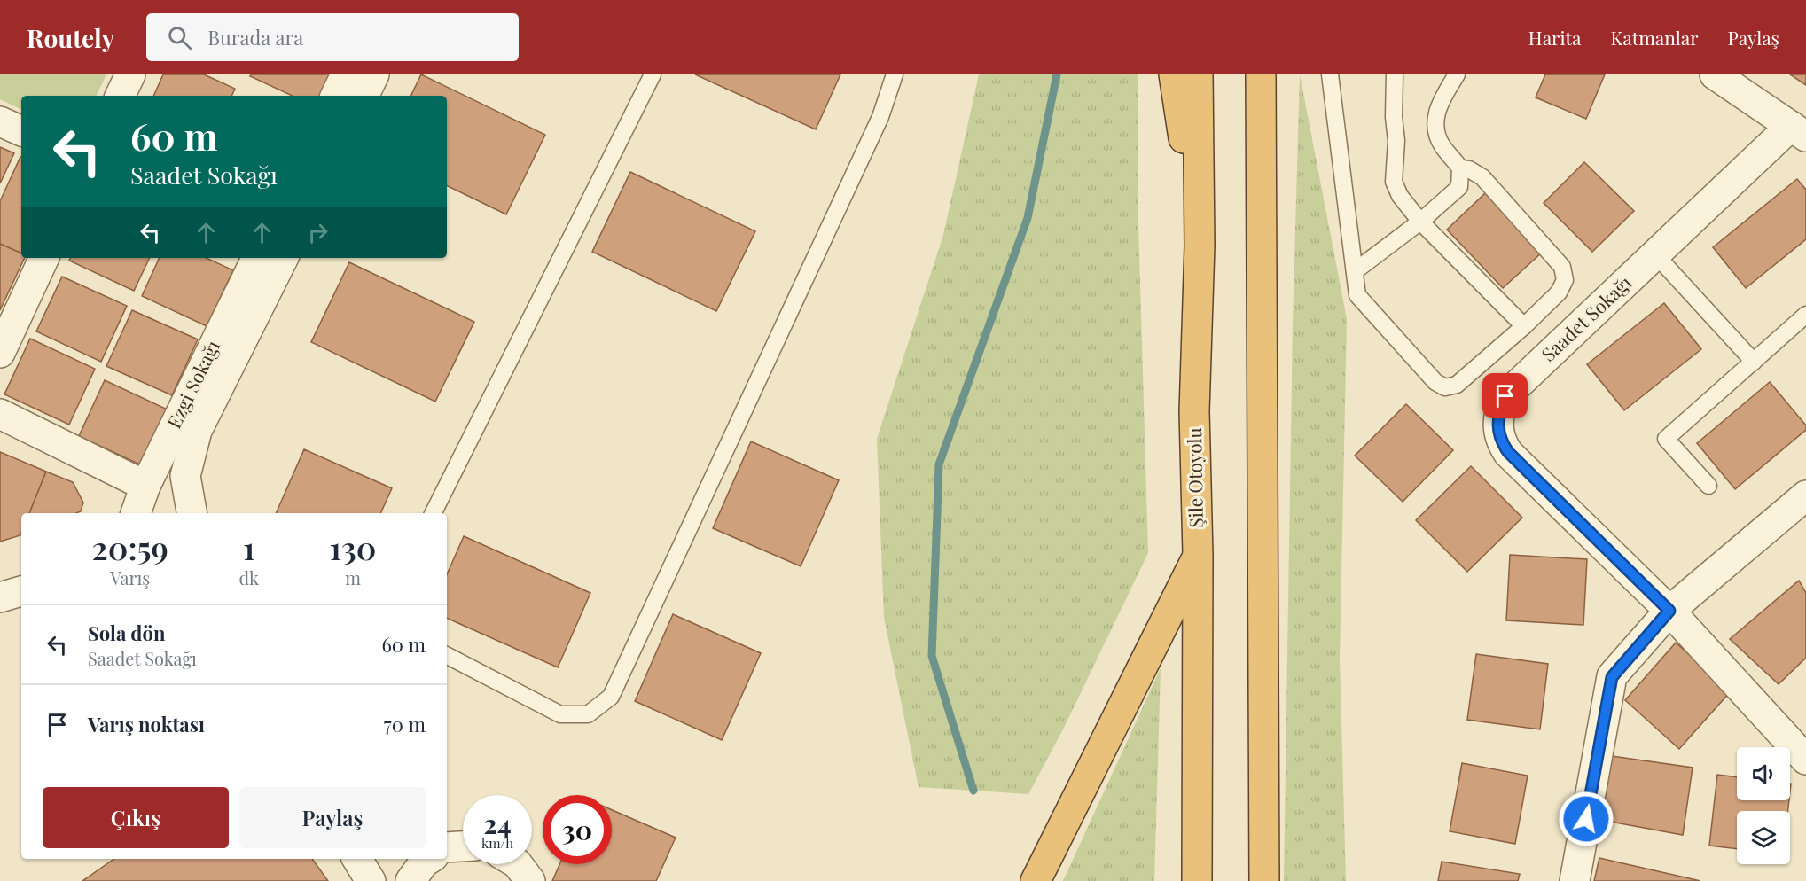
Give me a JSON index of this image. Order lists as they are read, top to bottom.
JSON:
{
  "streets": {
    "highway": ["Şile Otoyolu"],
    "street": ["Saadet Sokağı", "Ezgi Sokağı"]
  },
  "page": {
    "header": "Routely",
    "search": "Burada ara",
    "nav": ["Harita", "Katmanlar", "Paylaş"],
    "turn": ["60 m", "Saadet Sokağı"],
    "eta": [
      "20:59",
      "Varış",
      "1",
      "dk",
      "130",
      "m"
    ],
    "list": [
      {
        "name": "Sola dön",
        "note": "Saadet Sokağı",
        "value": "60 m"
      },
      {
        "name": "Varış noktası",
        "value": "70 m"
      }
    ],
    "buttons": ["Çıkış", "Paylaş"],
    "speed": "24 km/h",
    "limit": "30"
  }
}
